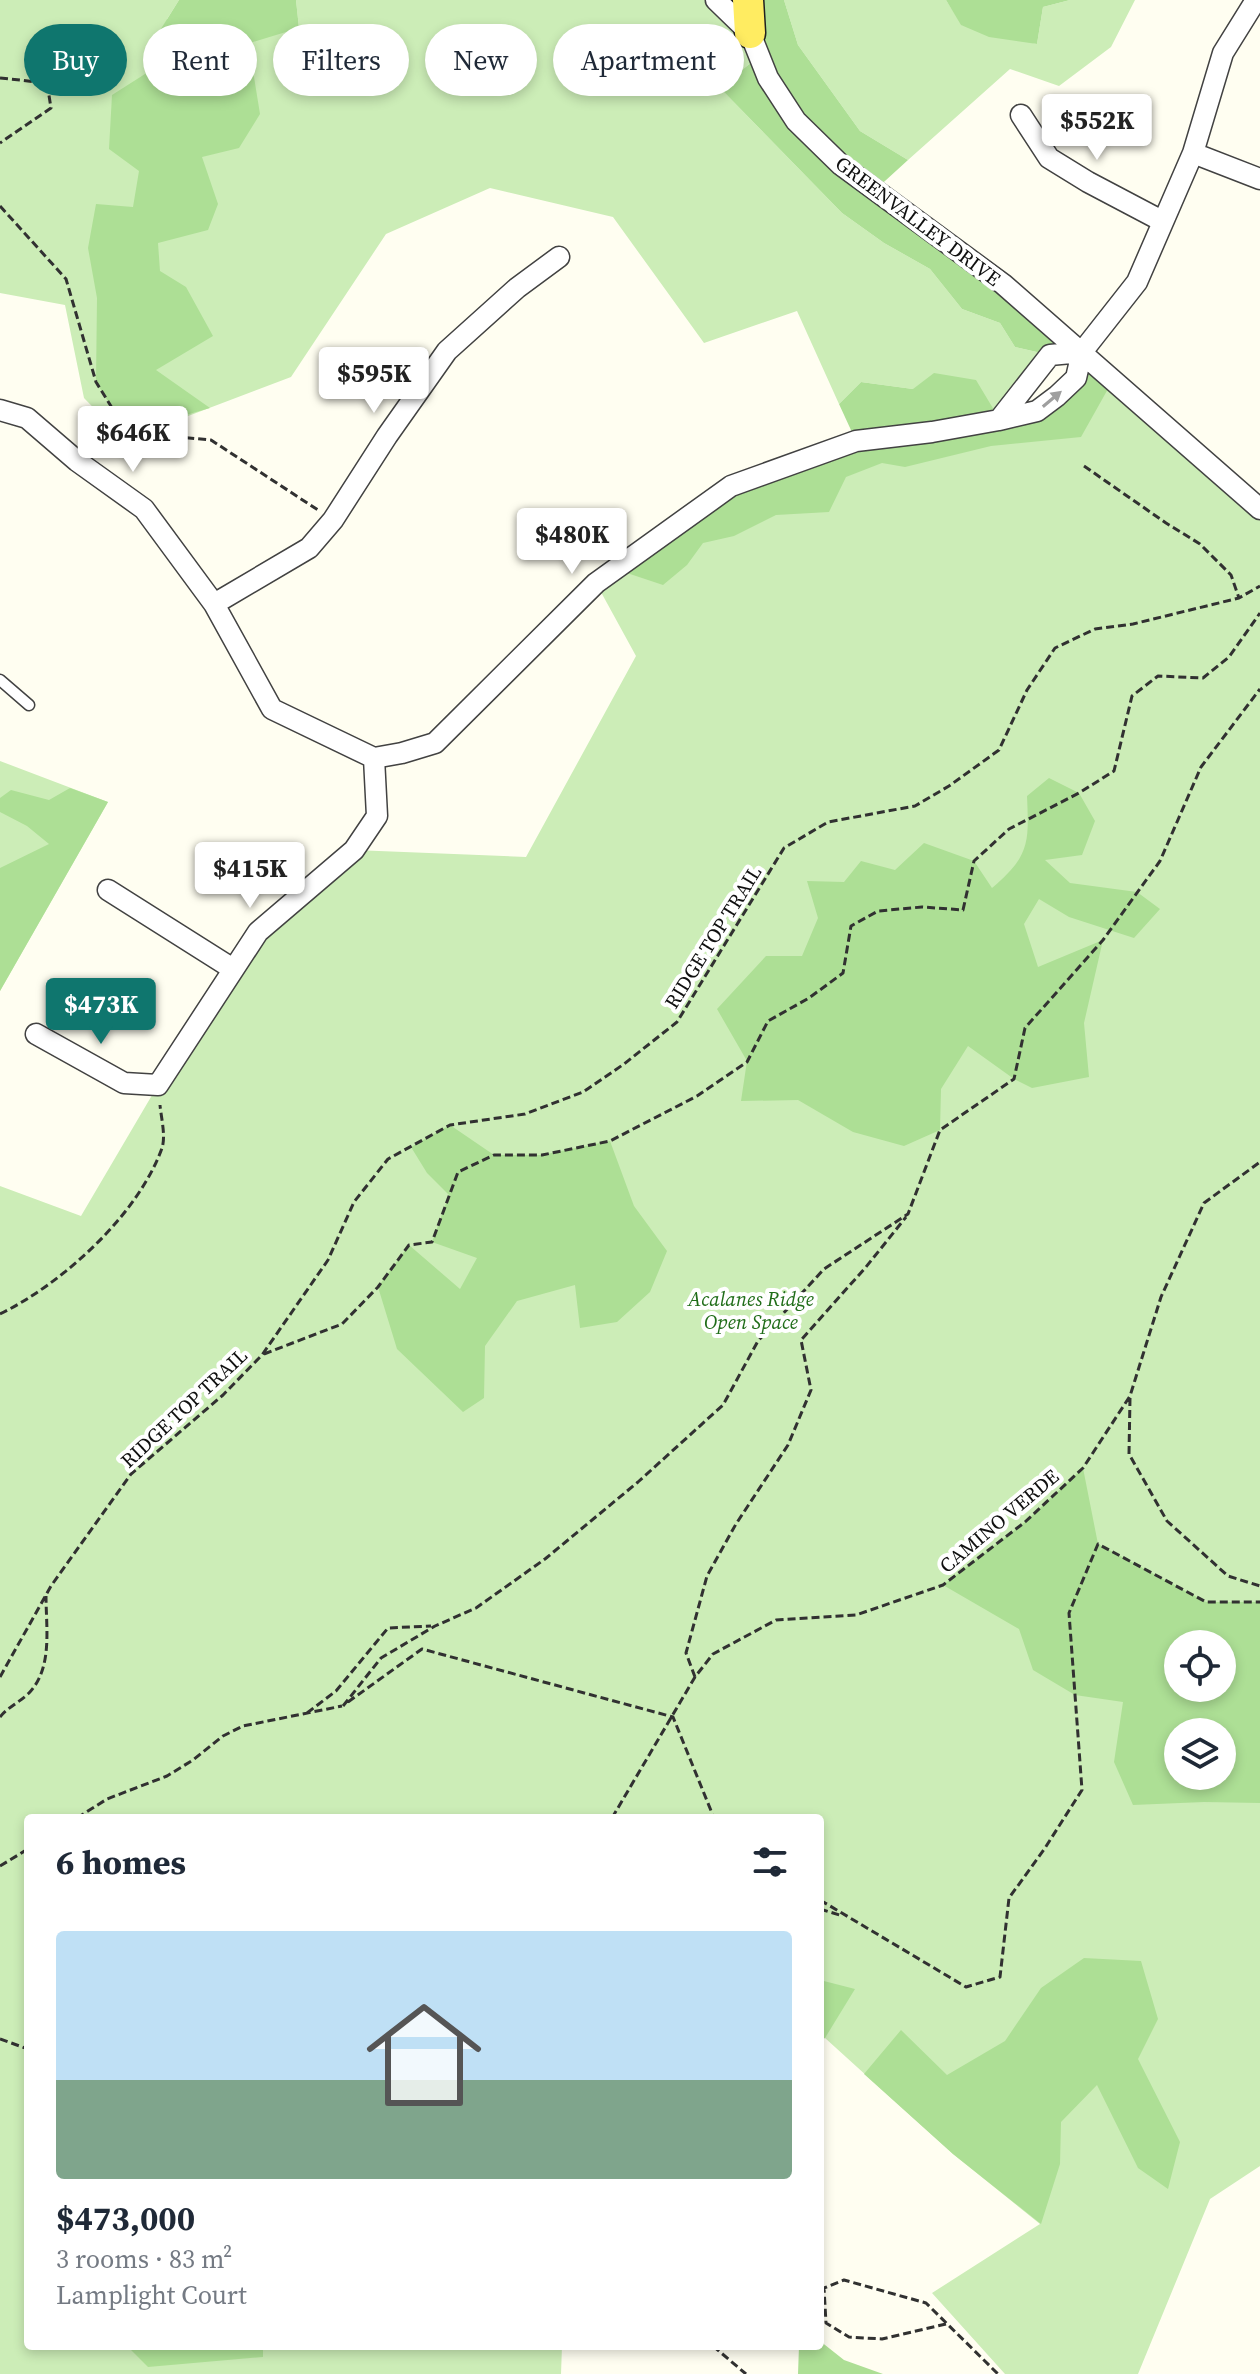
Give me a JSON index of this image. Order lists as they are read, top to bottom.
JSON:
{
  "streets": {
    "street": ["GREENVALLEY DRIVE"],
    "path": ["RIDGE TOP TRAIL", "CAMINO VERDE"]
  },
  "parks": ["Acalanes Ridge Open Space"],
  "page": {
    "chip": [
      "Buy",
      "Rent",
      "Filters",
      "New",
      "Apartment"
    ],
    "price": [
      "$552K",
      "$595K",
      "$646K",
      "$480K",
      "$415K",
      "$473K"
    ],
    "heading": "6 homes",
    "list": [
      {
        "name": "$473,000",
        "note": "3 rooms · 83 m² · Lamplight Court"
      }
    ]
  }
}
